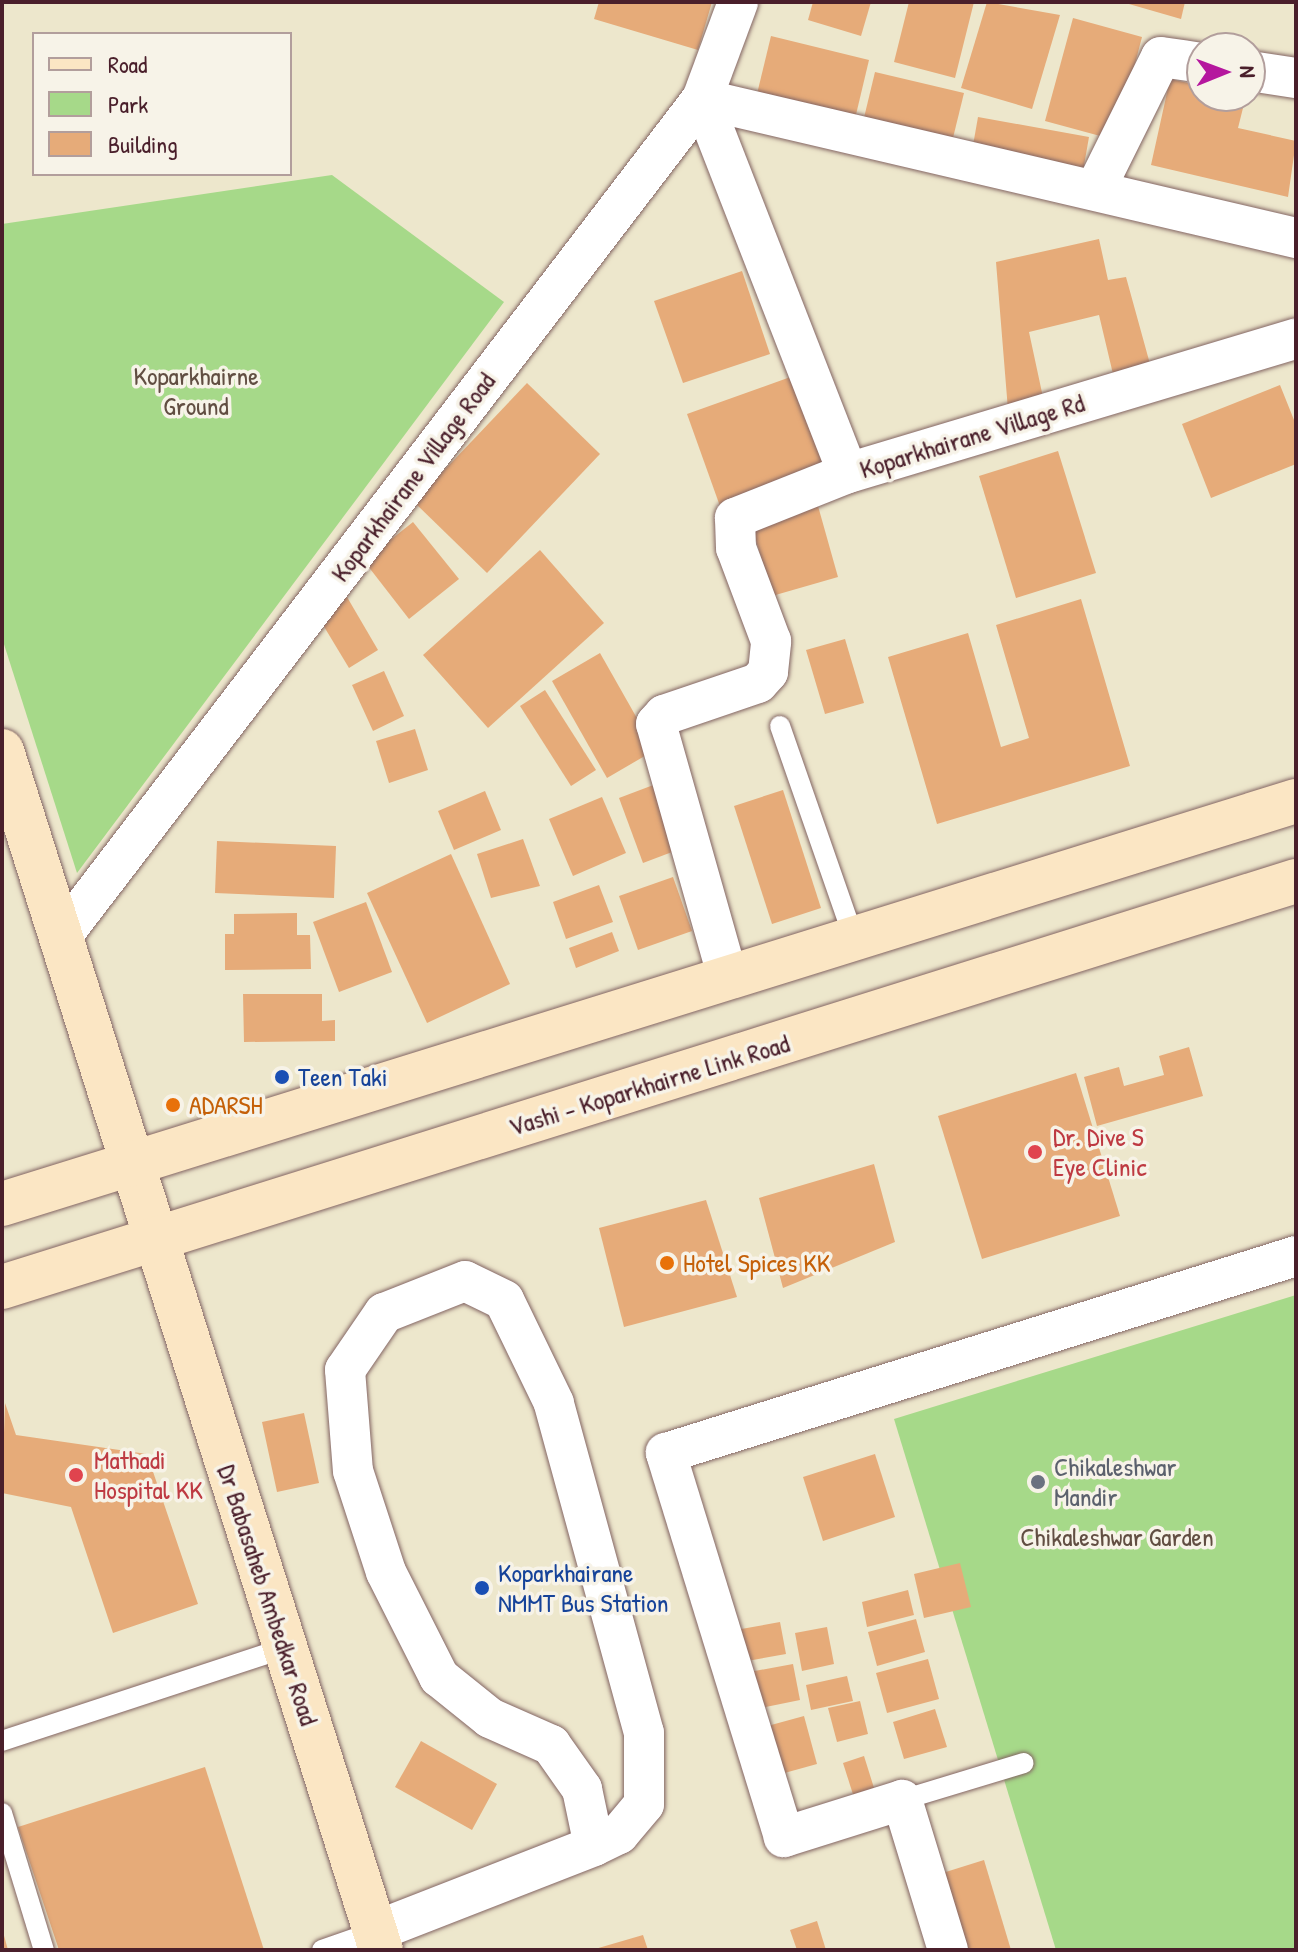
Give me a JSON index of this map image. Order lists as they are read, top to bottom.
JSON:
{
  "streets": {
    "main road": ["Vashi - Koparkhairne Link Road", "Dr Babasaheb Ambedkar Road"],
    "street": ["Koparkhairane Village Rd", "Koparkhairane Village Road"]
  },
  "crossings": [
    ["Koparkhairane Village Rd", "Koparkhairane Village Road"],
    ["Koparkhairane Village Road", "Dr Babasaheb Ambedkar Road"],
    ["Vashi - Koparkhairne Link Road", "Dr Babasaheb Ambedkar Road"]
  ],
  "parks": ["Koparkhairne Ground", "Chikaleshwar Garden"],
  "places": [
    "Teen Taki",
    "ADARSH",
    "Dr. Dive S Eye Clinic",
    "Hotel Spices KK",
    "Mathadi Hospital KK",
    "Chikaleshwar Mandir",
    "Koparkhairane NMMT Bus Station"
  ],
  "legend": ["Road", "Park", "Building"],
  "north": "right"
}
